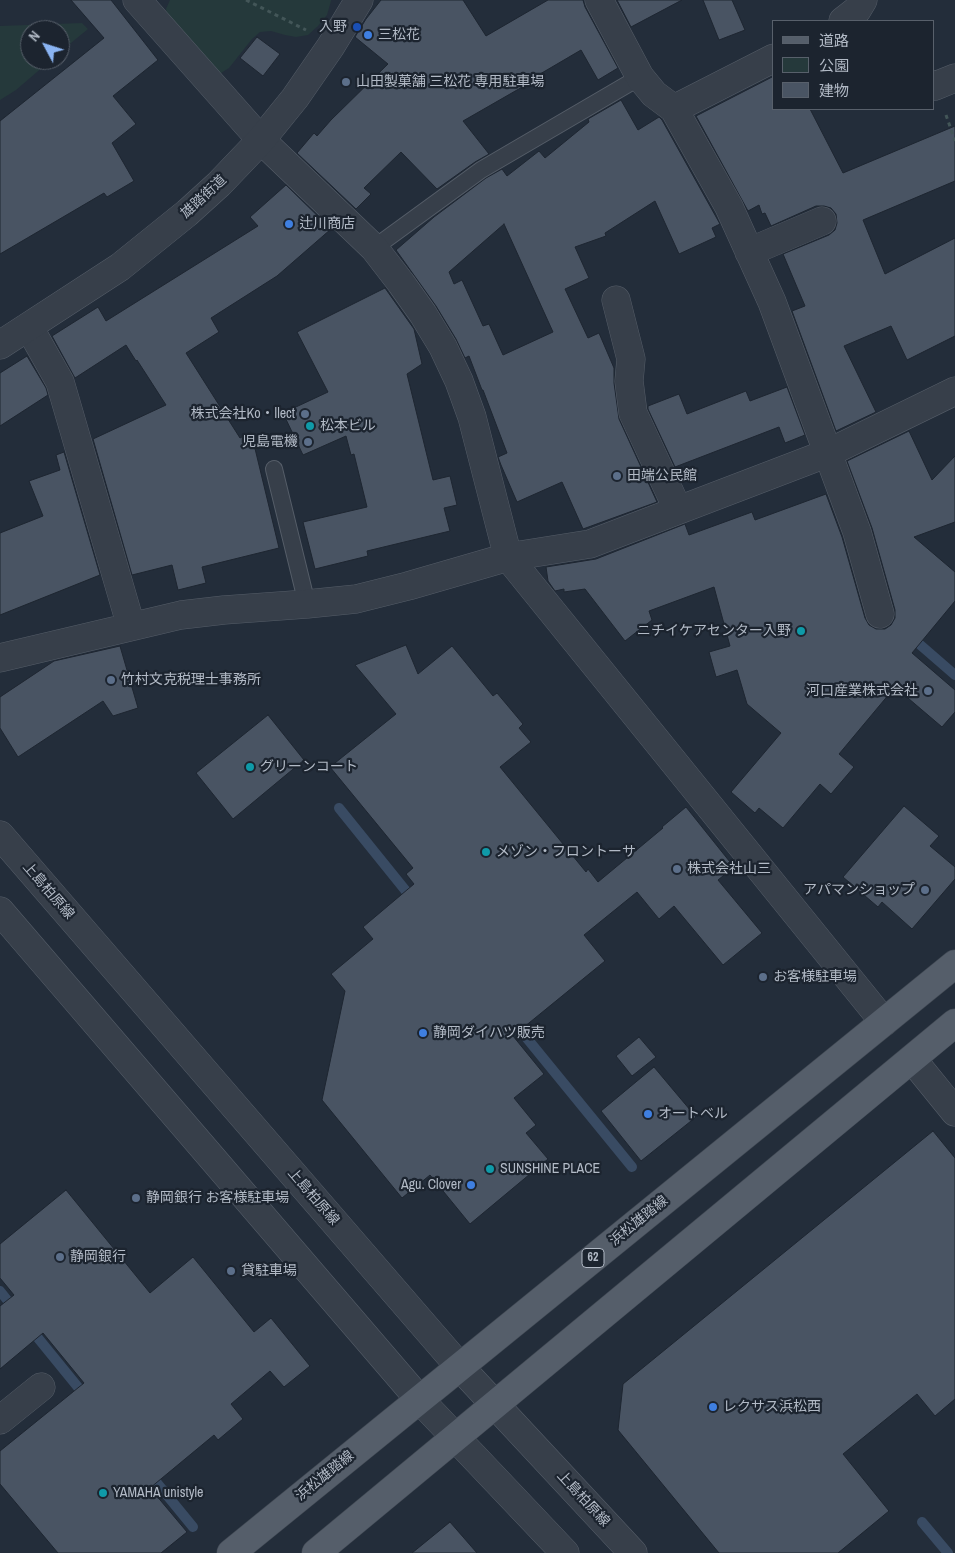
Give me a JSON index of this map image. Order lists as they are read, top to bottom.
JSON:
{
  "streets": {
    "main road": ["浜松雄踏線", "62"],
    "street": ["雄踏街道", "上島柏原線"]
  },
  "crossings": [
    ["上島柏原線", "浜松雄踏線"]
  ],
  "places": [
    "入野",
    "三松花",
    "山田製菓舗 三松花 専用駐車場",
    "辻川商店",
    "株式会社Ko・llect",
    "松本ビル",
    "児島電機",
    "田端公民館",
    "ニチイケアセンター入野",
    "竹村文克税理士事務所",
    "河口産業株式会社",
    "グリーンコート",
    "メゾン・フロントーサ",
    "株式会社山三",
    "アパマンショップ",
    "お客様駐車場",
    "静岡ダイハツ販売",
    "オートベル",
    "SUNSHINE PLACE",
    "Agu. Clover",
    "静岡銀行 お客様駐車場",
    "静岡銀行",
    "貸駐車場",
    "レクサス浜松西",
    "YAMAHA unistyle"
  ],
  "legend": ["道路", "公園", "建物"],
  "north": "top left"
}
